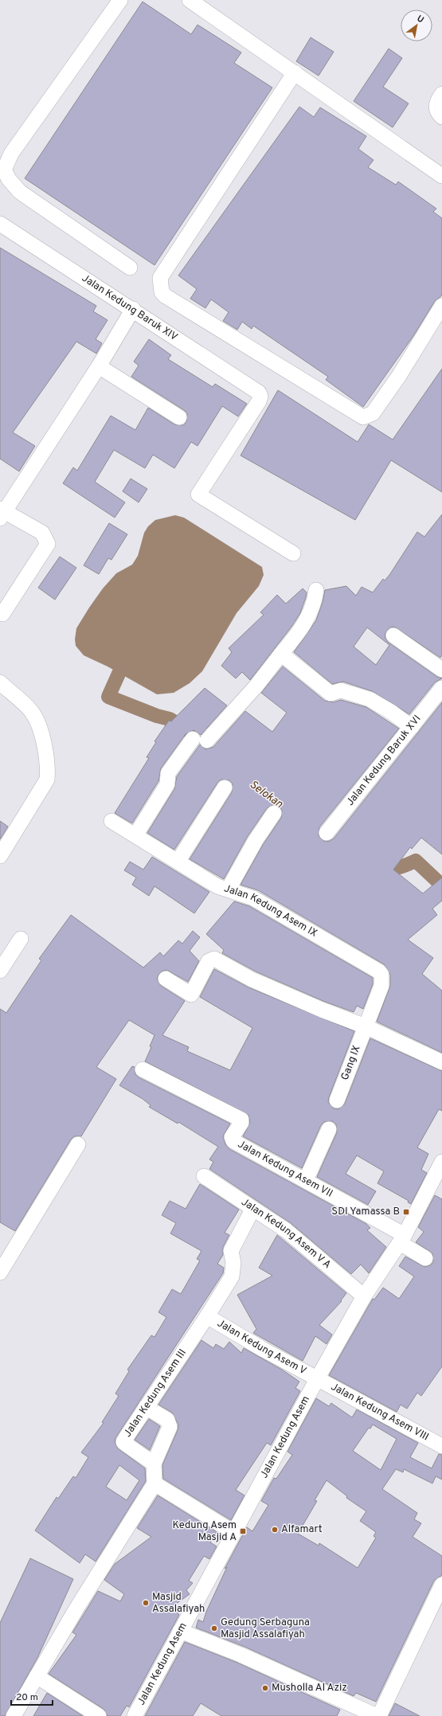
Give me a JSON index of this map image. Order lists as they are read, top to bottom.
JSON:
{
  "streets": {
    "street": [
      "Jalan Kedung Baruk XIV",
      "Jalan Kedung Baruk XVI",
      "Jalan Kedung Asem IX",
      "Gang IX",
      "Jalan Kedung Asem VII",
      "Jalan Kedung Asem V A",
      "Jalan Kedung Asem V",
      "Jalan Kedung Asem III",
      "Jalan Kedung Asem VIII",
      "Jalan Kedung Asem"
    ]
  },
  "crossings": [
    ["Jalan Kedung Asem IX", "Gang IX"],
    ["Jalan Kedung Asem VII", "Jalan Kedung Asem"],
    ["Jalan Kedung Asem V A", "Jalan Kedung Asem III"],
    ["Jalan Kedung Asem V A", "Jalan Kedung Asem"],
    ["Jalan Kedung Asem V", "Jalan Kedung Asem III"],
    ["Jalan Kedung Asem V", "Jalan Kedung Asem VIII"],
    ["Jalan Kedung Asem V", "Jalan Kedung Asem"],
    ["Jalan Kedung Asem VIII", "Jalan Kedung Asem"]
  ],
  "water": ["Selokan"],
  "places": {
    "transit": ["SDI Yamassa B", "Kedung Asem Masjid A"],
    "other": [
      "Alfamart",
      "Masjid Assalafiyah",
      "Gedung Serbaguna Masjid Assalafiyah",
      "Musholla Al Aziz"
    ]
  },
  "scale_bar": "20 m",
  "north": "top right"
}
